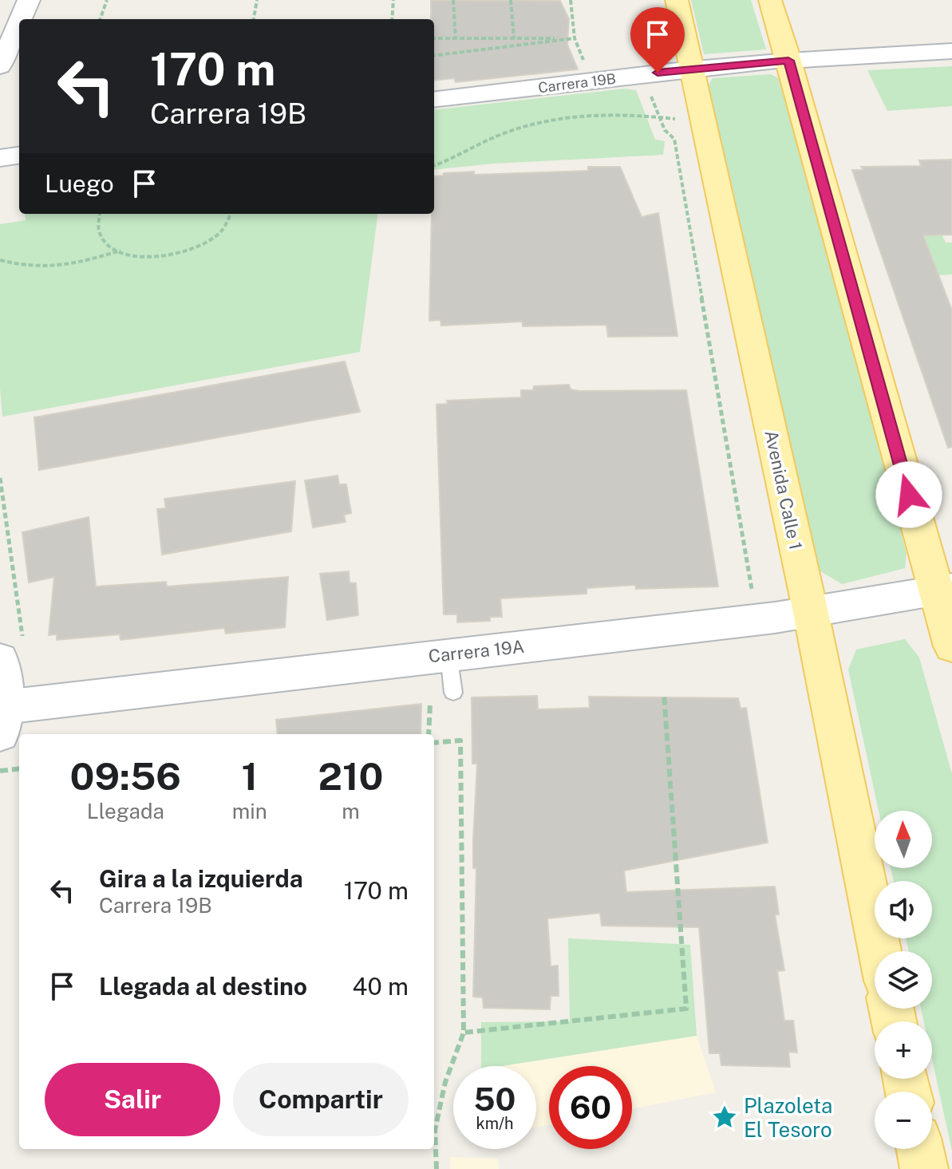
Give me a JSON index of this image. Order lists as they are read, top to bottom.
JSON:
{
  "streets": {
    "main road": ["Avenida Calle 1"],
    "street": ["Carrera 19B", "Carrera 19A"]
  },
  "crossings": [
    ["Carrera 19B", "Avenida Calle 1"],
    ["Avenida Calle 1", "Carrera 19A"]
  ],
  "places": {
    "place": ["Plazoleta El Tesoro"]
  },
  "north": "top",
  "page": {
    "turn": ["170 m", "Carrera 19B"],
    "then": "Luego",
    "eta": [
      "09:56",
      "Llegada",
      "1",
      "min",
      "210",
      "m"
    ],
    "map_buttons": ["+", "−"],
    "list": [
      {
        "name": "Gira a la izquierda",
        "note": "Carrera 19B",
        "value": "170 m"
      },
      {
        "name": "Llegada al destino",
        "value": "40 m"
      }
    ],
    "buttons": ["Salir", "Compartir"],
    "speed": "50 km/h",
    "limit": "60"
  }
}
